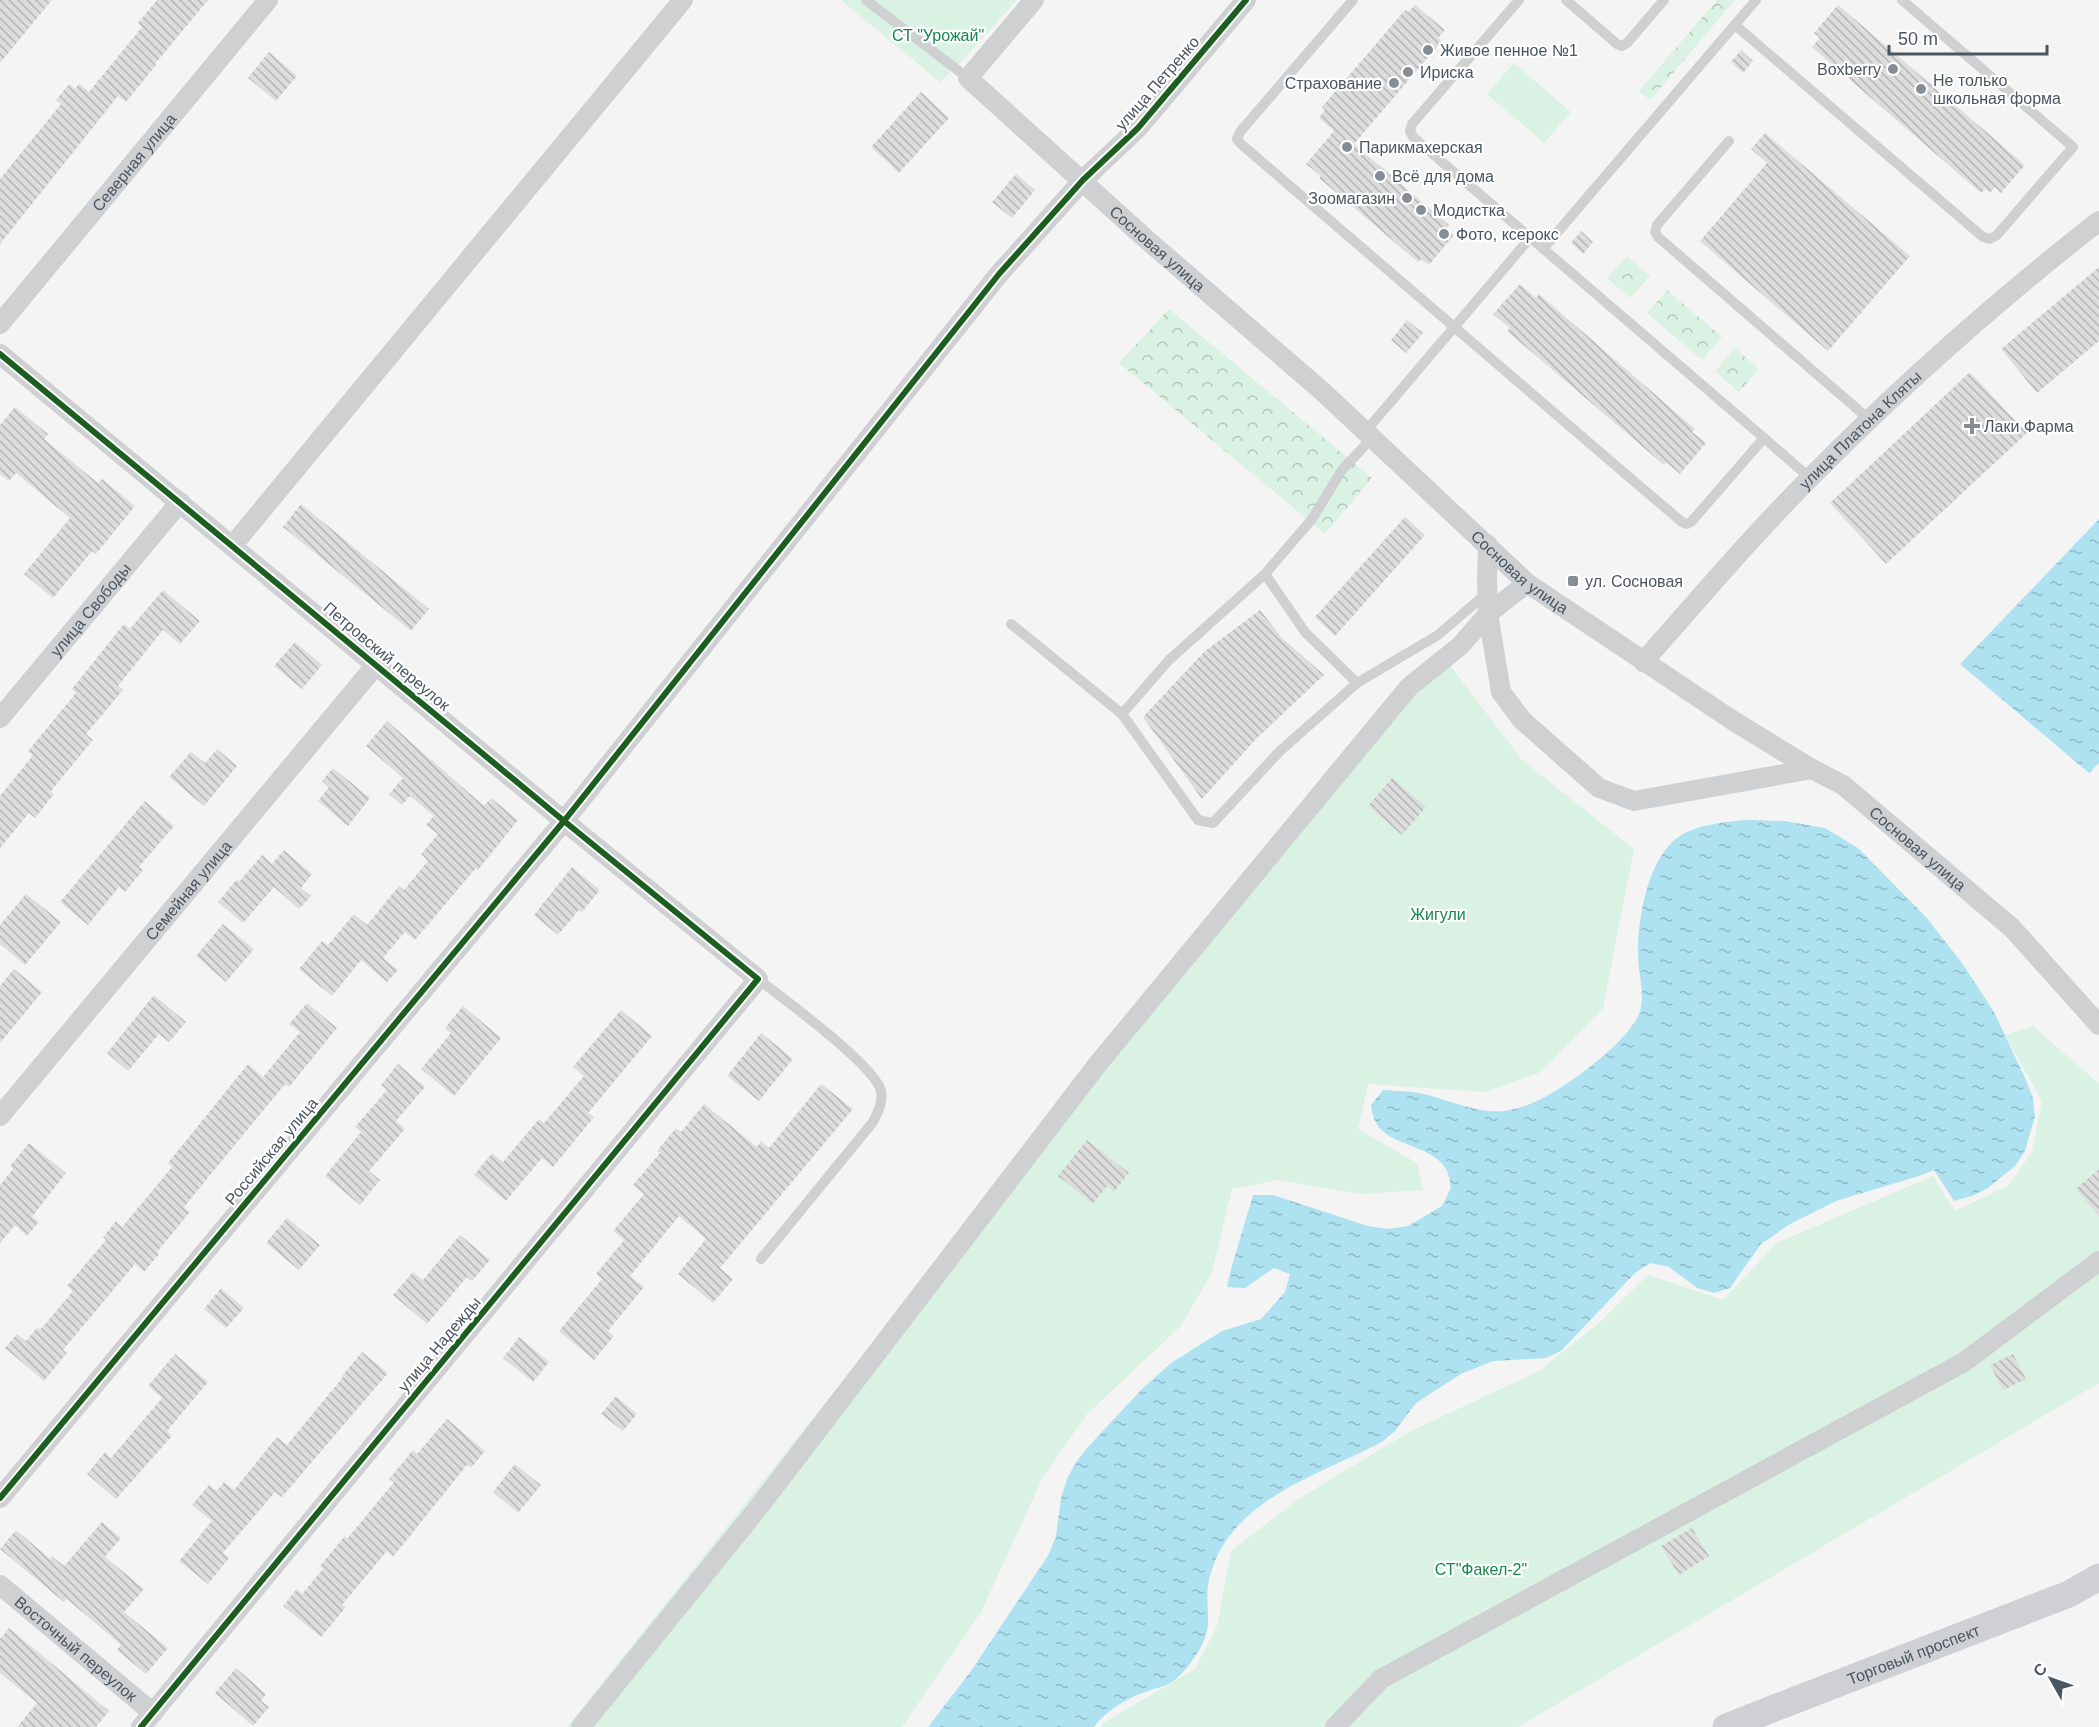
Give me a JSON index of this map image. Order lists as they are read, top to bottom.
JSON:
{
  "streets": {
    "street": [
      "улица Петренко",
      "Северная улица",
      "Сосновая улица",
      "улица Платона Кляты",
      "улица Свободы",
      "Петровский переулок",
      "Семейная улица",
      "Российская улица",
      "улица Надежды",
      "Восточный переулок",
      "Торговый проспект"
    ]
  },
  "crossings": [
    ["улица Петренко", "Сосновая улица"],
    ["улица Петренко", "Петровский переулок"],
    ["улица Петренко", "Российская улица"],
    ["Сосновая улица", "улица Платона Кляты"],
    ["улица Свободы", "Петровский переулок"],
    ["Петровский переулок", "Семейная улица"],
    ["Петровский переулок", "Российская улица"],
    ["Петровский переулок", "улица Надежды"],
    ["улица Надежды", "Восточный переулок"]
  ],
  "parks": ["СТ \"Урожай\"", "Жигули", "СТ\"Факел-2\""],
  "places": {
    "other": [
      "Живое пенное №1",
      "Boxberry",
      "Ириска",
      "Страхование",
      "Не только школьная форма",
      "Парикмахерская",
      "Всё для дома",
      "Зоомагазин",
      "Модистка",
      "Фото, ксерокс"
    ],
    "health": ["Лаки Фарма"],
    "transit": ["ул. Сосновая"]
  },
  "scale_bar": "50 m",
  "north": "top left"
}
